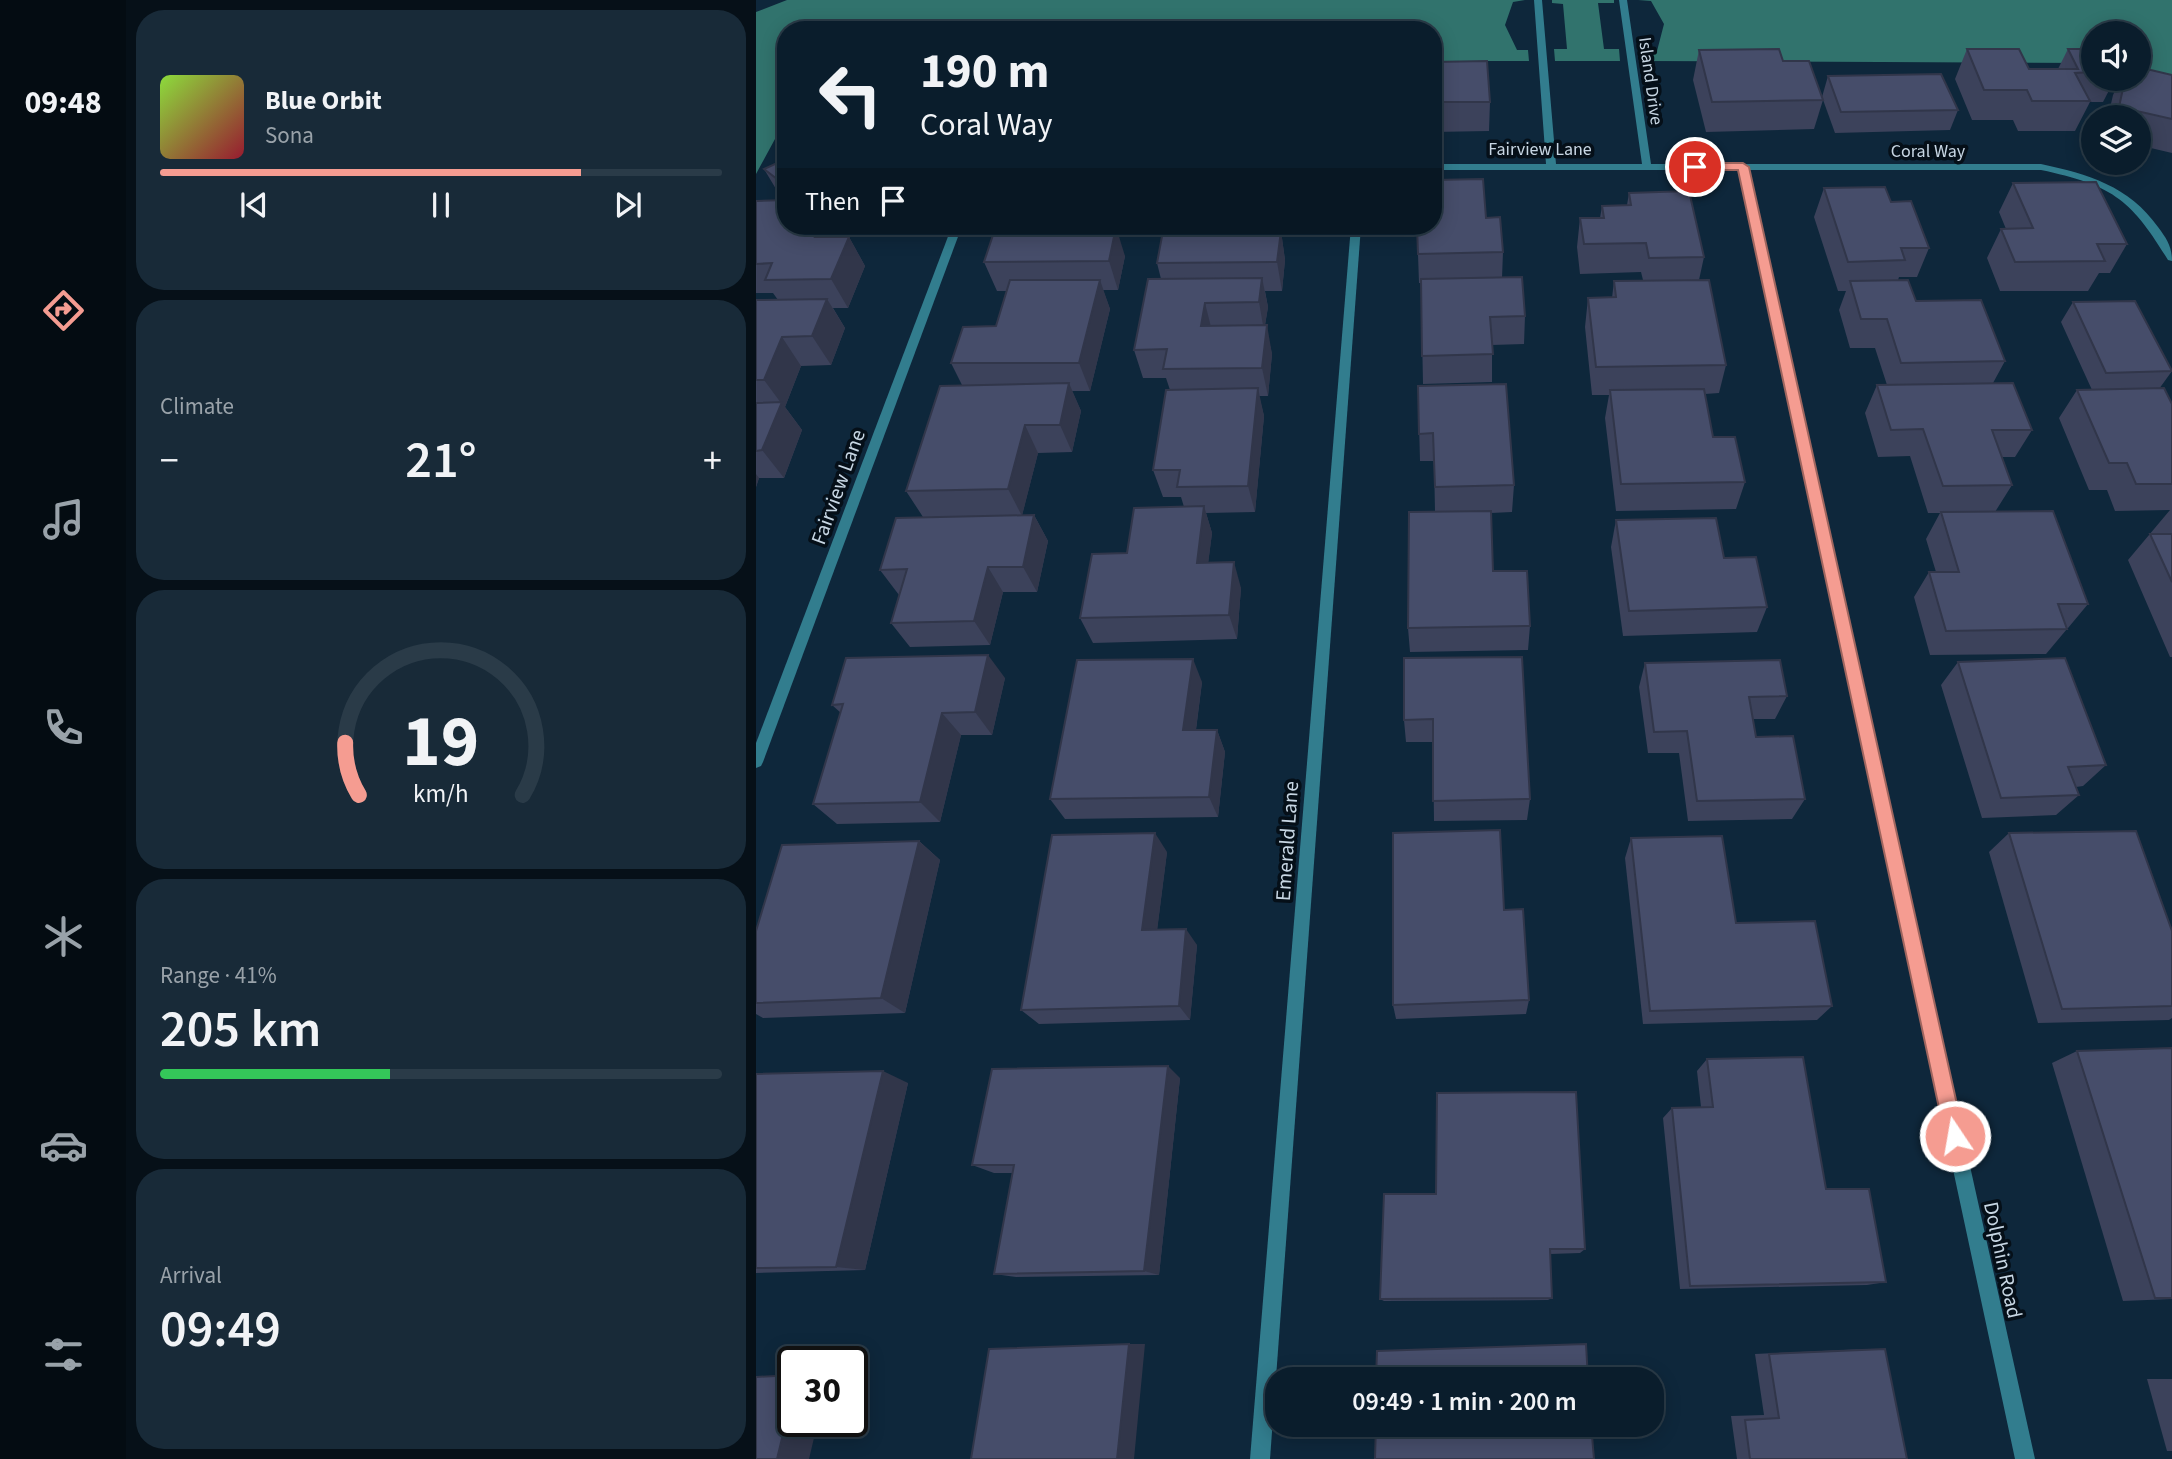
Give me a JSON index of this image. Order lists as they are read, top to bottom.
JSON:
{
  "streets": {
    "street": [
      "Island Drive",
      "Fairview Lane",
      "Coral Way",
      "Emerald Lane",
      "Dolphin Road"
    ]
  },
  "crossings": [
    ["Island Drive", "Fairview Lane"],
    ["Island Drive", "Coral Way"],
    ["Fairview Lane", "Coral Way"],
    ["Coral Way", "Dolphin Road"]
  ],
  "page": {
    "tabs": "09:48",
    "turn": ["190 m", "Coral Way"],
    "song": ["Blue Orbit", "Sona"],
    "then": "Then",
    "tile": [
      "Climate",
      ["Range · 41%", "205 km"],
      ["Arrival", "09:49"]
    ],
    "heat": ["−", "21°", "+"],
    "limit": "30",
    "trip": "09:49 · 1 min · 200 m",
    "gauge": ["19", "km/h"]
  }
}
